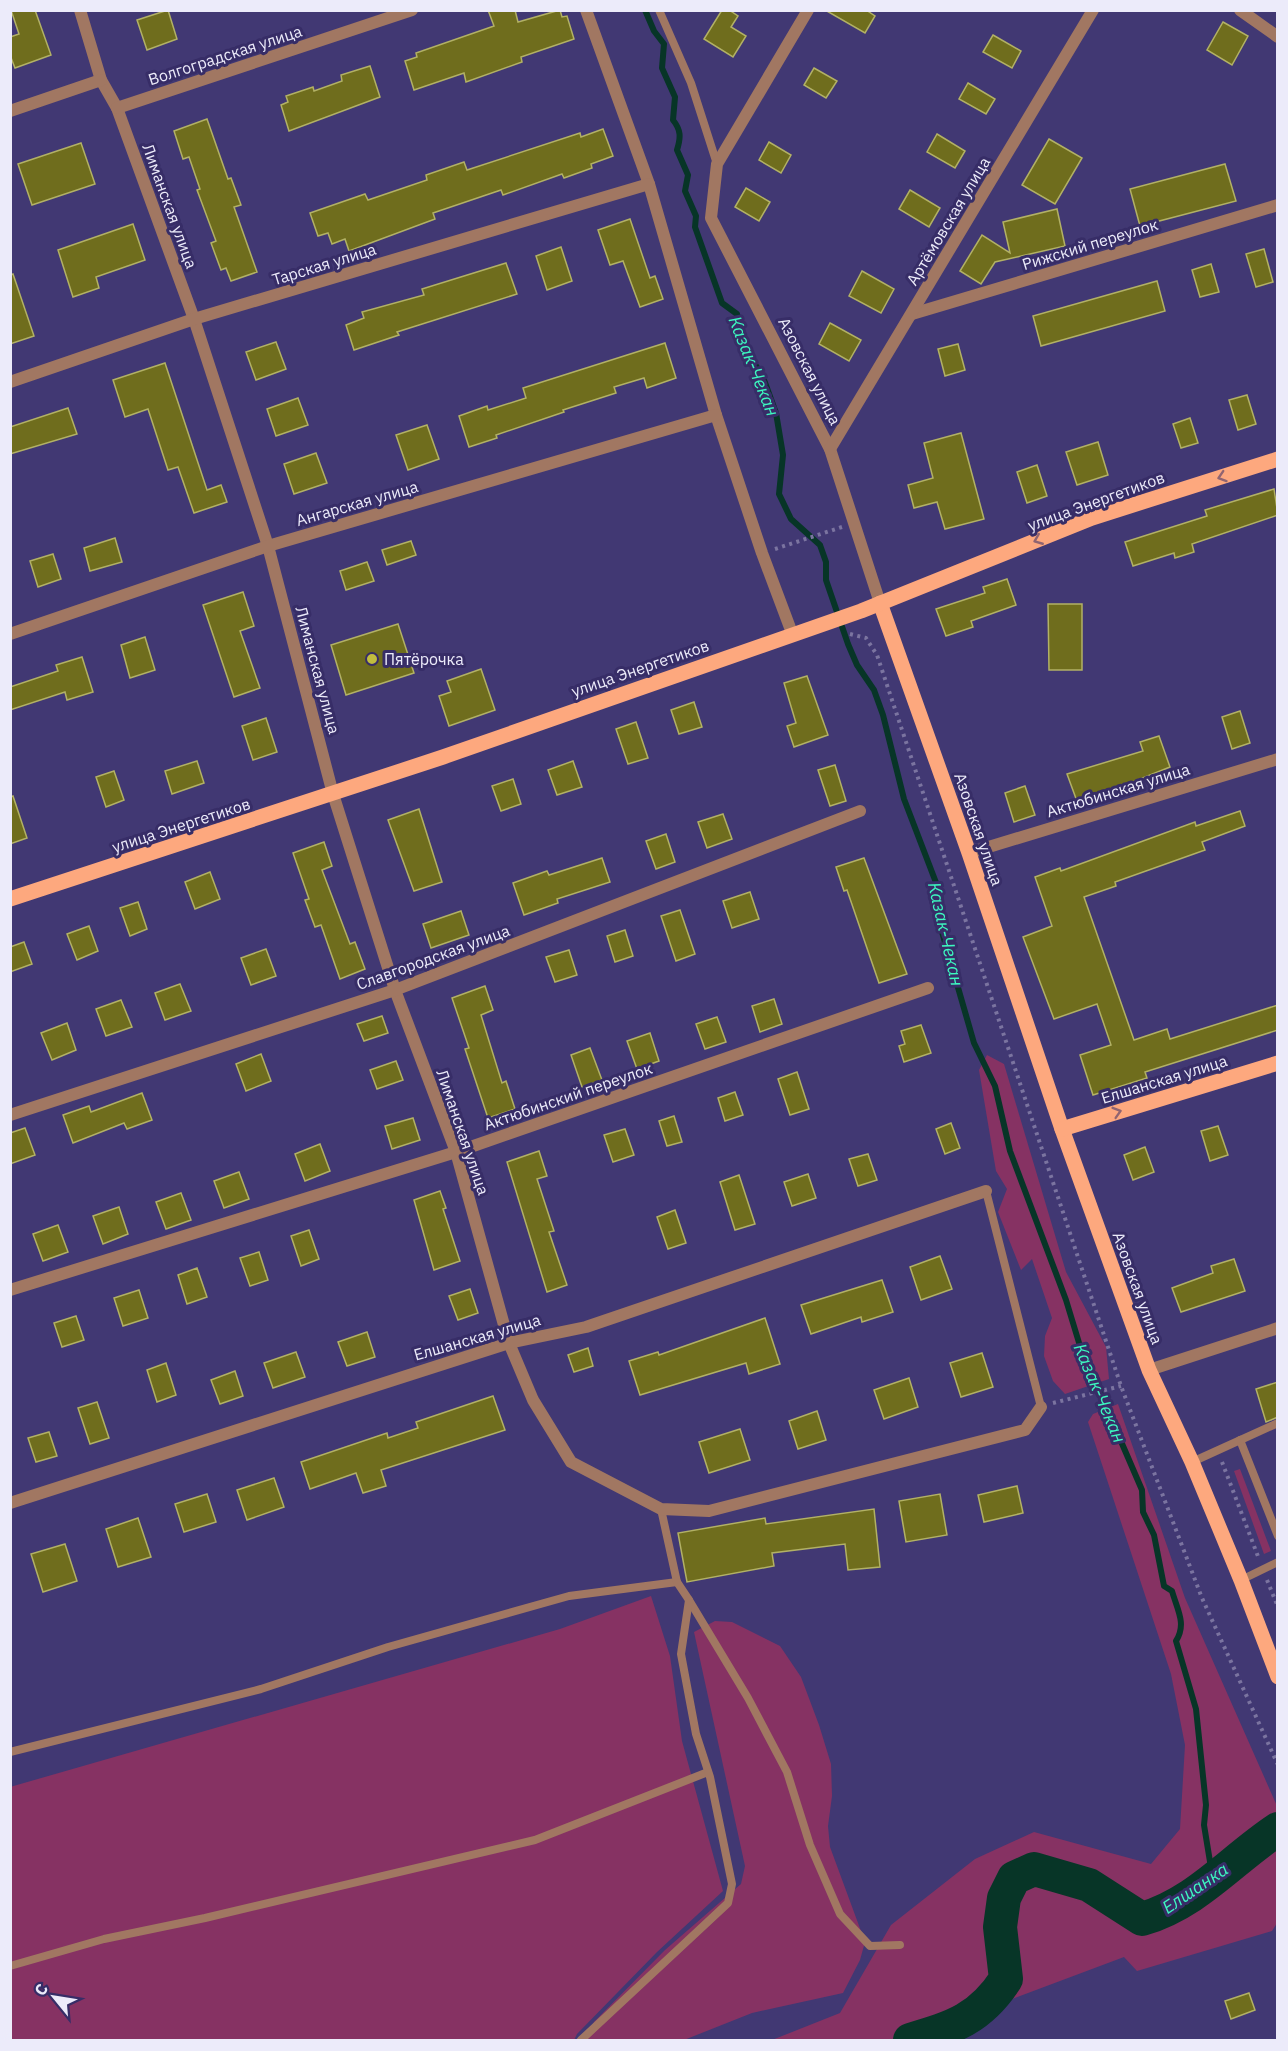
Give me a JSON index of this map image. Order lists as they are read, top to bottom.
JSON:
{
  "streets": {
    "main road": ["Азовская улица", "улица Энергетиков", "Елшанская улица"],
    "street": [
      "Волгоградская улица",
      "Лиманская улица",
      "Артёмовская улица",
      "Рижский переулок",
      "Тарская улица",
      "Ангарская улица",
      "Актюбинская улица",
      "Славгородская улица",
      "Актюбинский переулок"
    ]
  },
  "crossings": [
    ["Волгоградская улица", "Лиманская улица"],
    ["Лиманская улица", "Тарская улица"],
    ["Лиманская улица", "улица Энергетиков"],
    ["Лиманская улица", "Ангарская улица"],
    ["Лиманская улица", "Славгородская улица"],
    ["Лиманская улица", "Елшанская улица"],
    ["Лиманская улица", "Актюбинский переулок"],
    ["Артёмовская улица", "Рижский переулок"],
    ["Артёмовская улица", "Азовская улица"],
    ["Азовская улица", "улица Энергетиков"],
    ["Азовская улица", "Актюбинская улица"],
    ["Азовская улица", "Елшанская улица"]
  ],
  "water": ["Казак-Чекан", "Елшанка"],
  "places": ["Пятёрочка"],
  "north": "top left"
}
